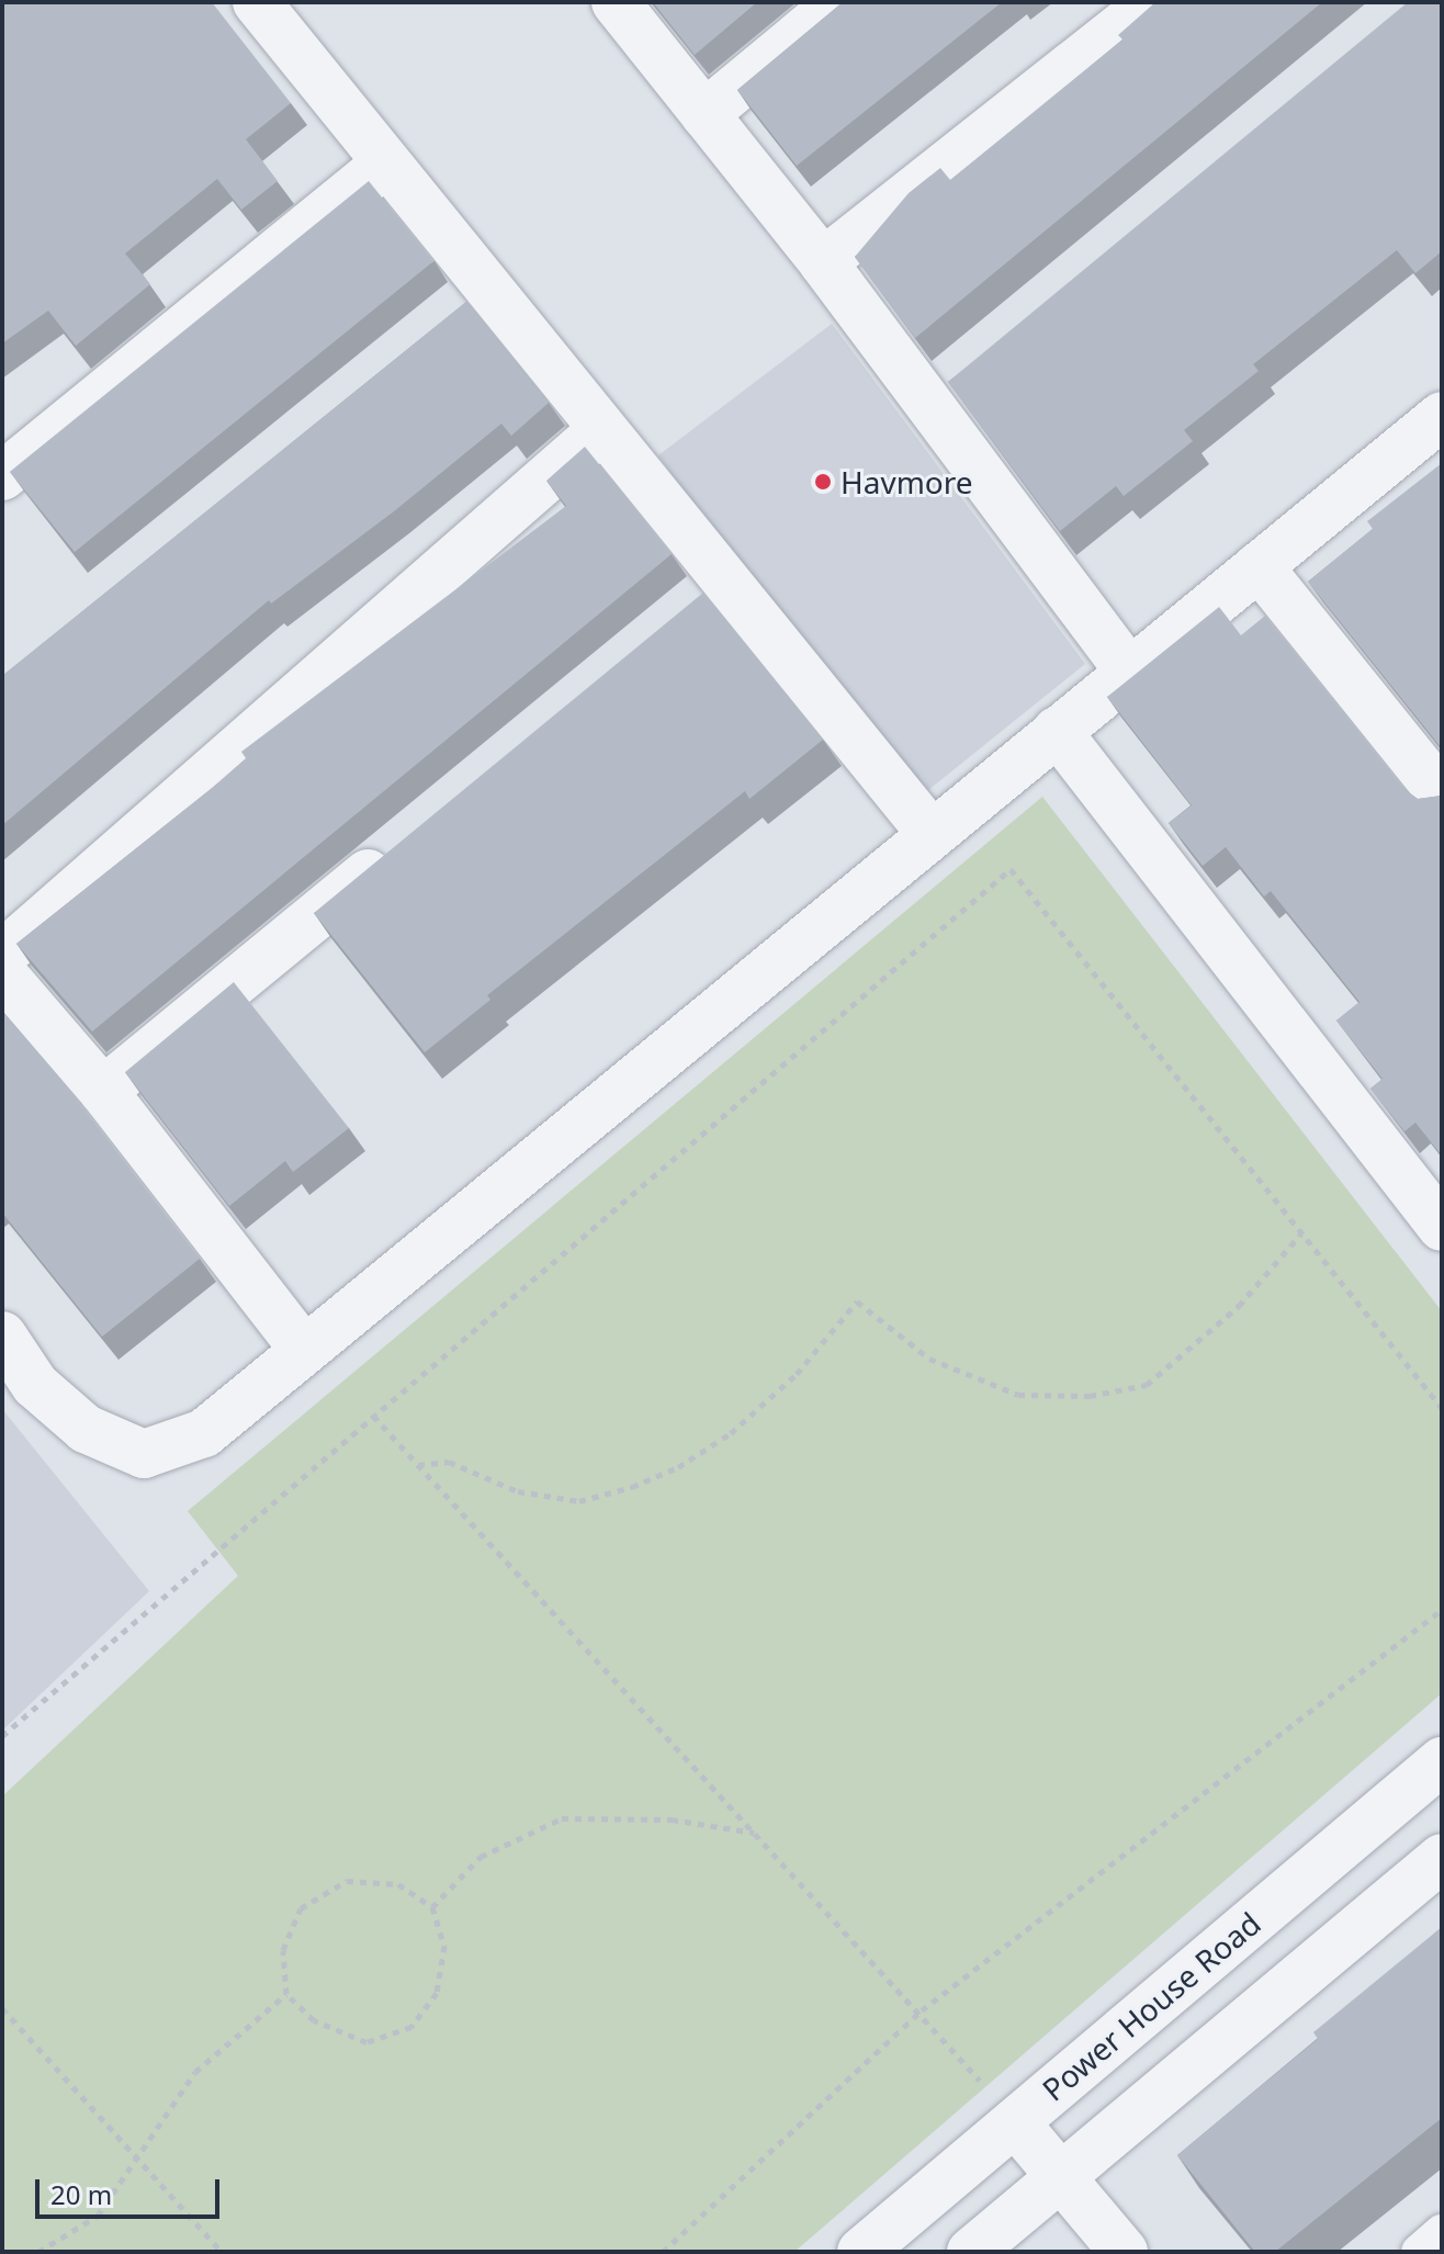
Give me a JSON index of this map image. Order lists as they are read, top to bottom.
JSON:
{
  "streets": {
    "street": ["Power House Road"]
  },
  "places": ["Havmore"],
  "scale_bar": "20 m"
}
